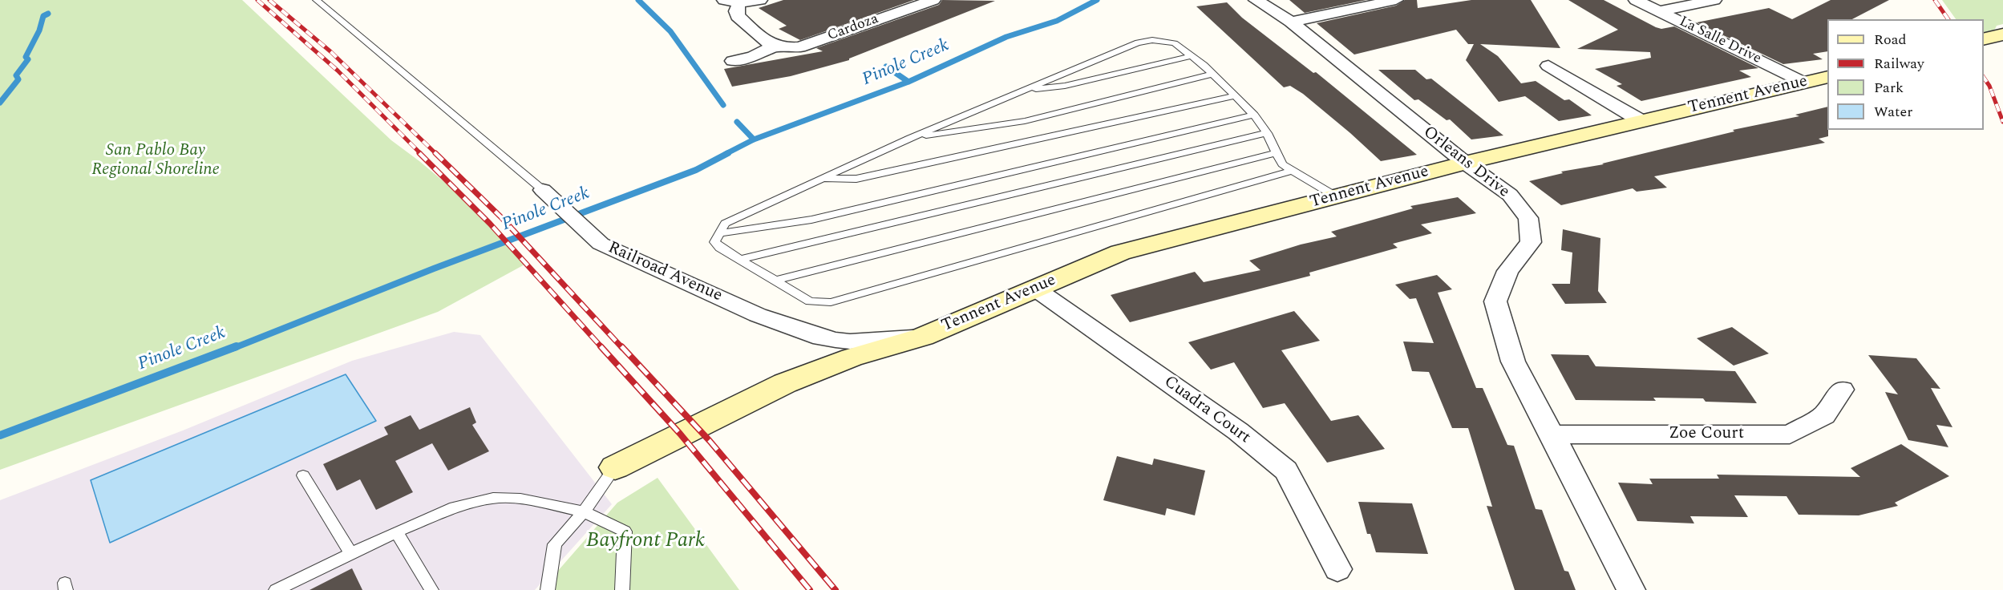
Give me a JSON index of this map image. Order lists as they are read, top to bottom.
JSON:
{
  "streets": {
    "street": [
      "Cardoza",
      "La Salle Drive",
      "Tennent Avenue",
      "Orleans Drive",
      "Railroad Avenue",
      "Cuadra Court",
      "Zoe Court"
    ]
  },
  "crossings": [
    ["La Salle Drive", "Tennent Avenue"],
    ["Tennent Avenue", "Orleans Drive"],
    ["Tennent Avenue", "Railroad Avenue"],
    ["Tennent Avenue", "Cuadra Court"],
    ["Orleans Drive", "Zoe Court"]
  ],
  "water": ["Pinole Creek"],
  "parks": ["San Pablo Bay Regional Shoreline", "Bayfront Park"],
  "legend": [
    "Road",
    "Railway",
    "Park",
    "Water"
  ]
}
